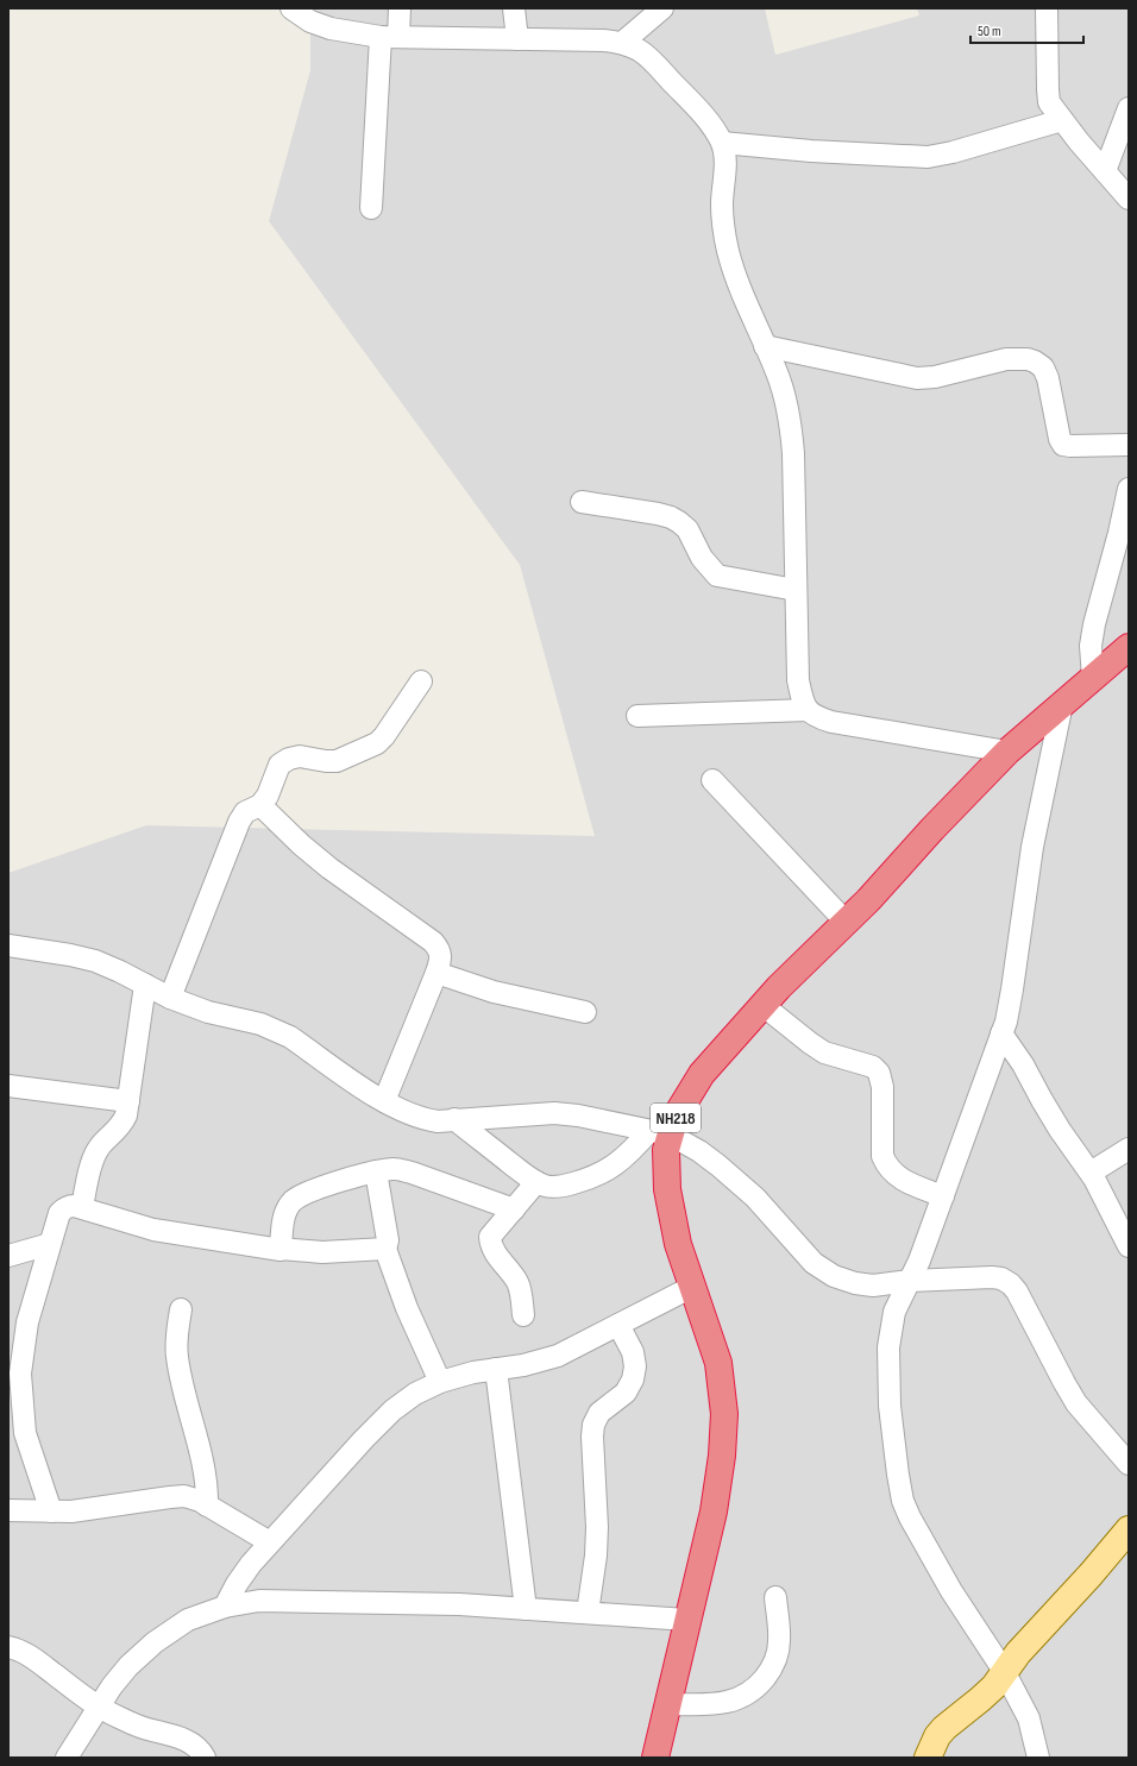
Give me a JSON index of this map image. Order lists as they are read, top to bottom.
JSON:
{
  "streets": {
    "highway": ["NH218"]
  },
  "scale_bar": "50 m"
}
